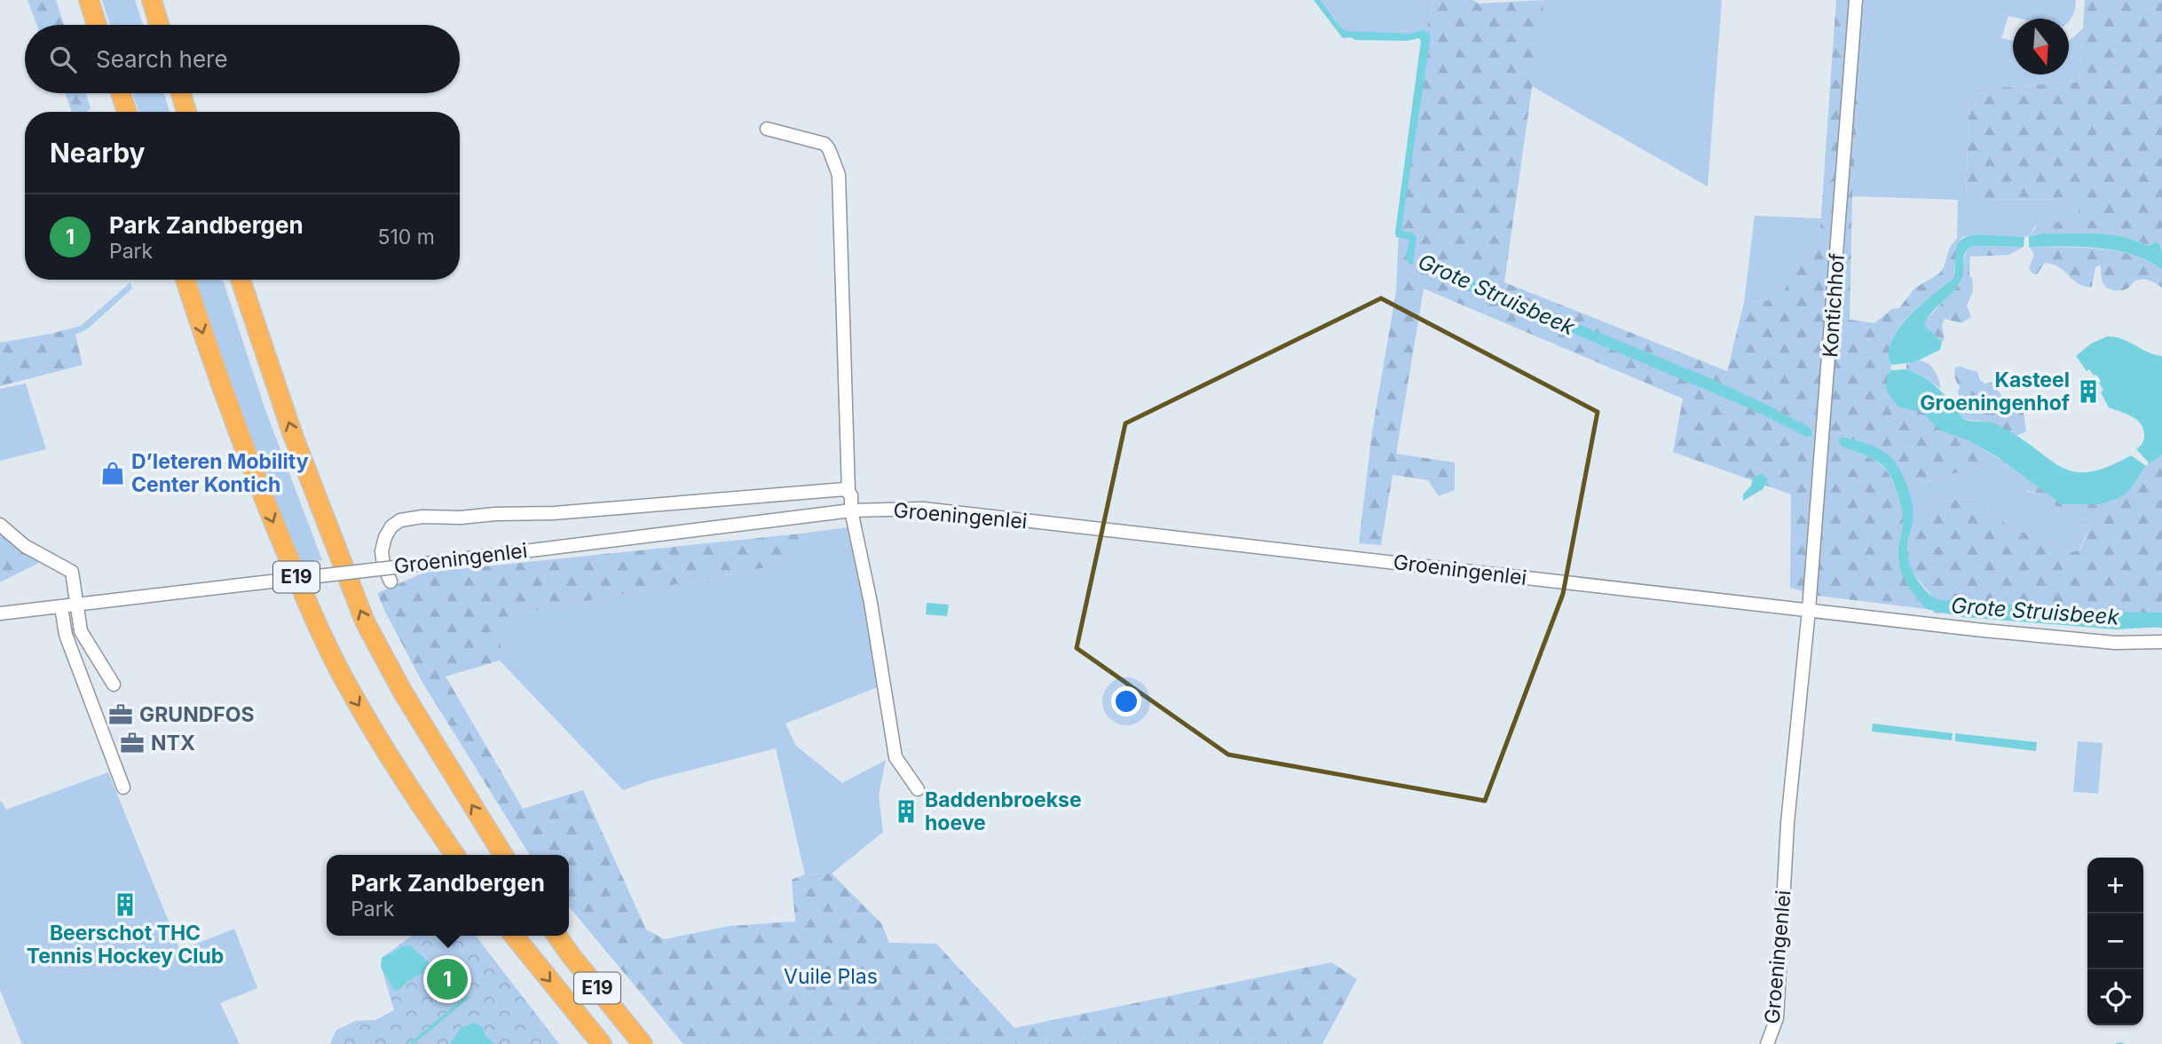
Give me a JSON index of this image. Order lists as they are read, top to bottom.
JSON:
{
  "streets": {
    "highway": ["E19"],
    "street": ["Kontichhof", "Groeningenlei"]
  },
  "crossings": [
    ["Kontichhof", "Groeningenlei"]
  ],
  "water": ["Grote Struisbeek"],
  "parks": ["Vuile Plas"],
  "places": {
    "building": ["Kasteel Groeningenhof", "Baddenbroekse hoeve", "Beerschot THC Tennis Hockey Club"],
    "shop": ["D’Ieteren Mobility Center Kontich"],
    "office": ["GRUNDFOS", "NTX"]
  },
  "north": "bottom",
  "page": {
    "search": "Search here",
    "heading": "Nearby",
    "list": [
      {
        "mark": "1",
        "name": "Park Zandbergen",
        "note": "Park",
        "value": "510 m"
      }
    ],
    "popup": ["Park Zandbergen", "Park"],
    "map_buttons": ["+", "−"],
    "pins": "1"
  }
}
